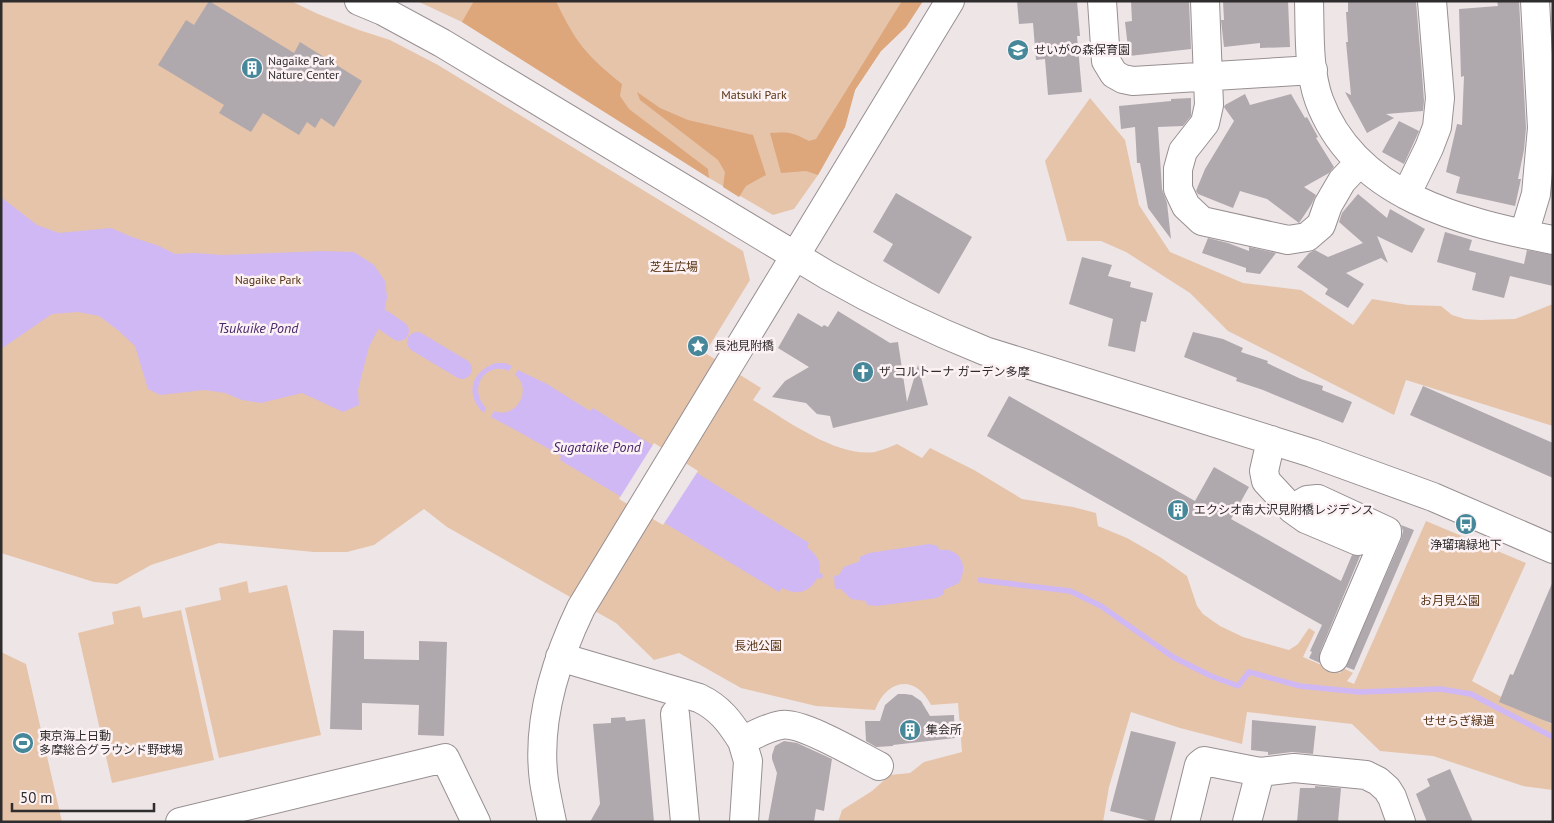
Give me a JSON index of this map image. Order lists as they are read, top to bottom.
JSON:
{
  "water": ["Tsukuike Pond", "Sugataike Pond"],
  "parks": [
    "Matsuki Park",
    "芝生広場",
    "Nagaike Park",
    "お月見公園",
    "長池公園",
    "せせらぎ緑道"
  ],
  "places": {
    "school or university": ["せいがの森保育園"],
    "building": ["Nagaike Park Nature Center", "エクシオ南大沢見附橋レジデンス", "集会所"],
    "place": ["長池見附橋"],
    "church": ["ザ コルトーナ ガーデン多摩"],
    "bus stop": ["浄瑠璃緑地下"],
    "sports": ["東京海上日動 多摩総合グラウンド野球場"]
  },
  "scale_bar": "50 m"
}
